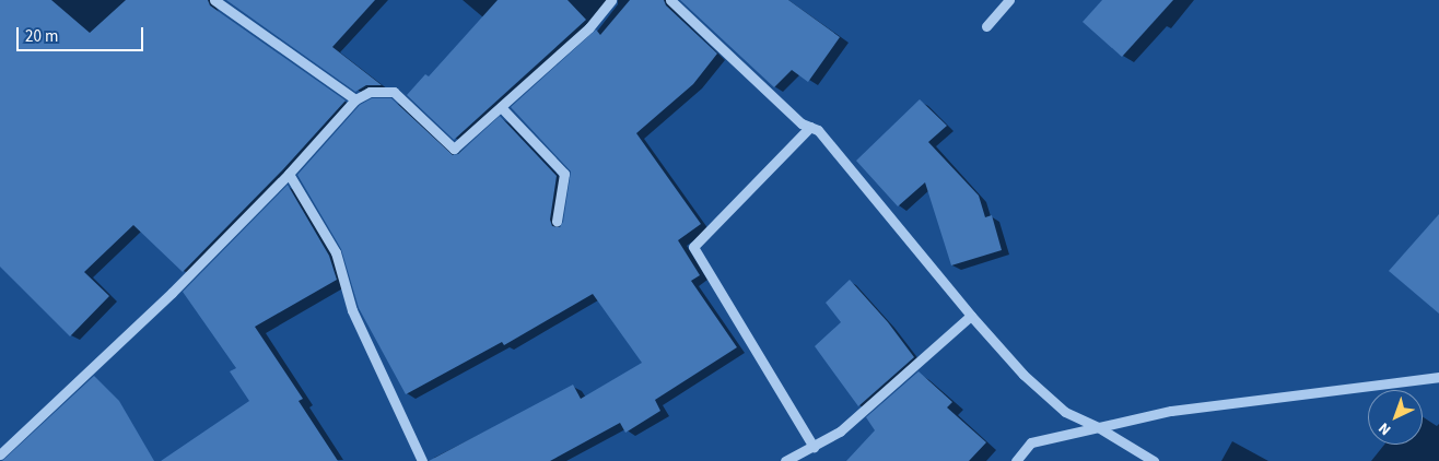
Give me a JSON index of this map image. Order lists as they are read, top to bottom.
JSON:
{
  "scale_bar": "20 m",
  "north": "bottom left"
}
